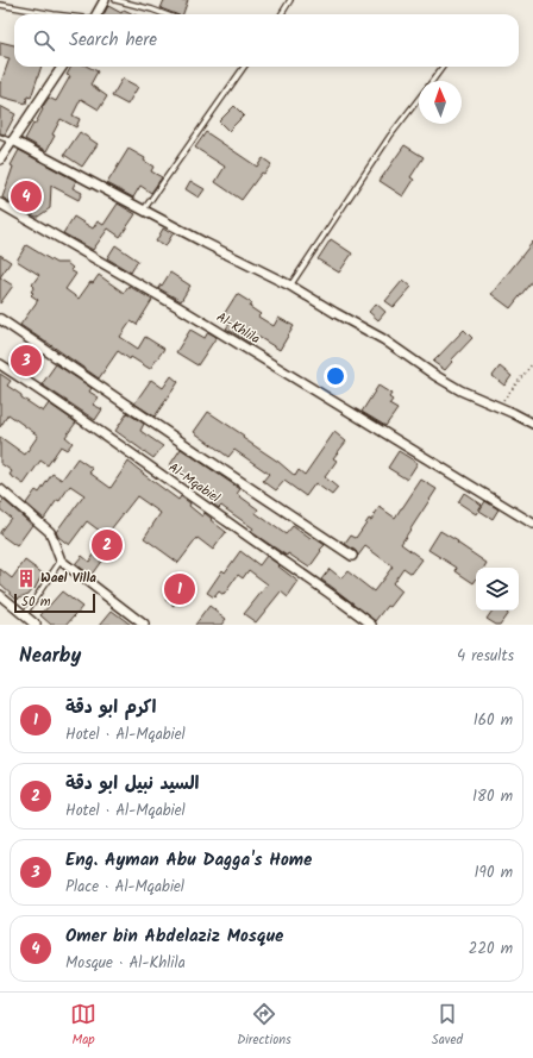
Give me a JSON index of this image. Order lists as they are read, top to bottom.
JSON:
{
  "streets": {
    "street": ["Al-Khlila", "Al-Mqabiel"]
  },
  "places": {
    "building": ["Wael Villa"]
  },
  "scale_bar": "50 m",
  "north": "top",
  "page": {
    "search": "Search here",
    "pins": [
      "4",
      "3",
      "2",
      "1"
    ],
    "scale": "50 m",
    "heading": ["Nearby", "4 results"],
    "list": [
      {
        "mark": "1",
        "name": "اكرم ابو دقة",
        "note": "Hotel · Al-Mqabiel",
        "value": "160 m"
      },
      {
        "mark": "2",
        "name": "السيد نبيل ابو دقة",
        "note": "Hotel · Al-Mqabiel",
        "value": "180 m"
      },
      {
        "mark": "3",
        "name": "Eng. Ayman Abu Dagga's Home",
        "note": "Place · Al-Mqabiel",
        "value": "190 m"
      },
      {
        "mark": "4",
        "name": "Omer bin Abdelaziz Mosque",
        "note": "Mosque · Al-Khlila",
        "value": "220 m"
      }
    ],
    "nav": ["Map", "Directions", "Saved"]
  }
}
